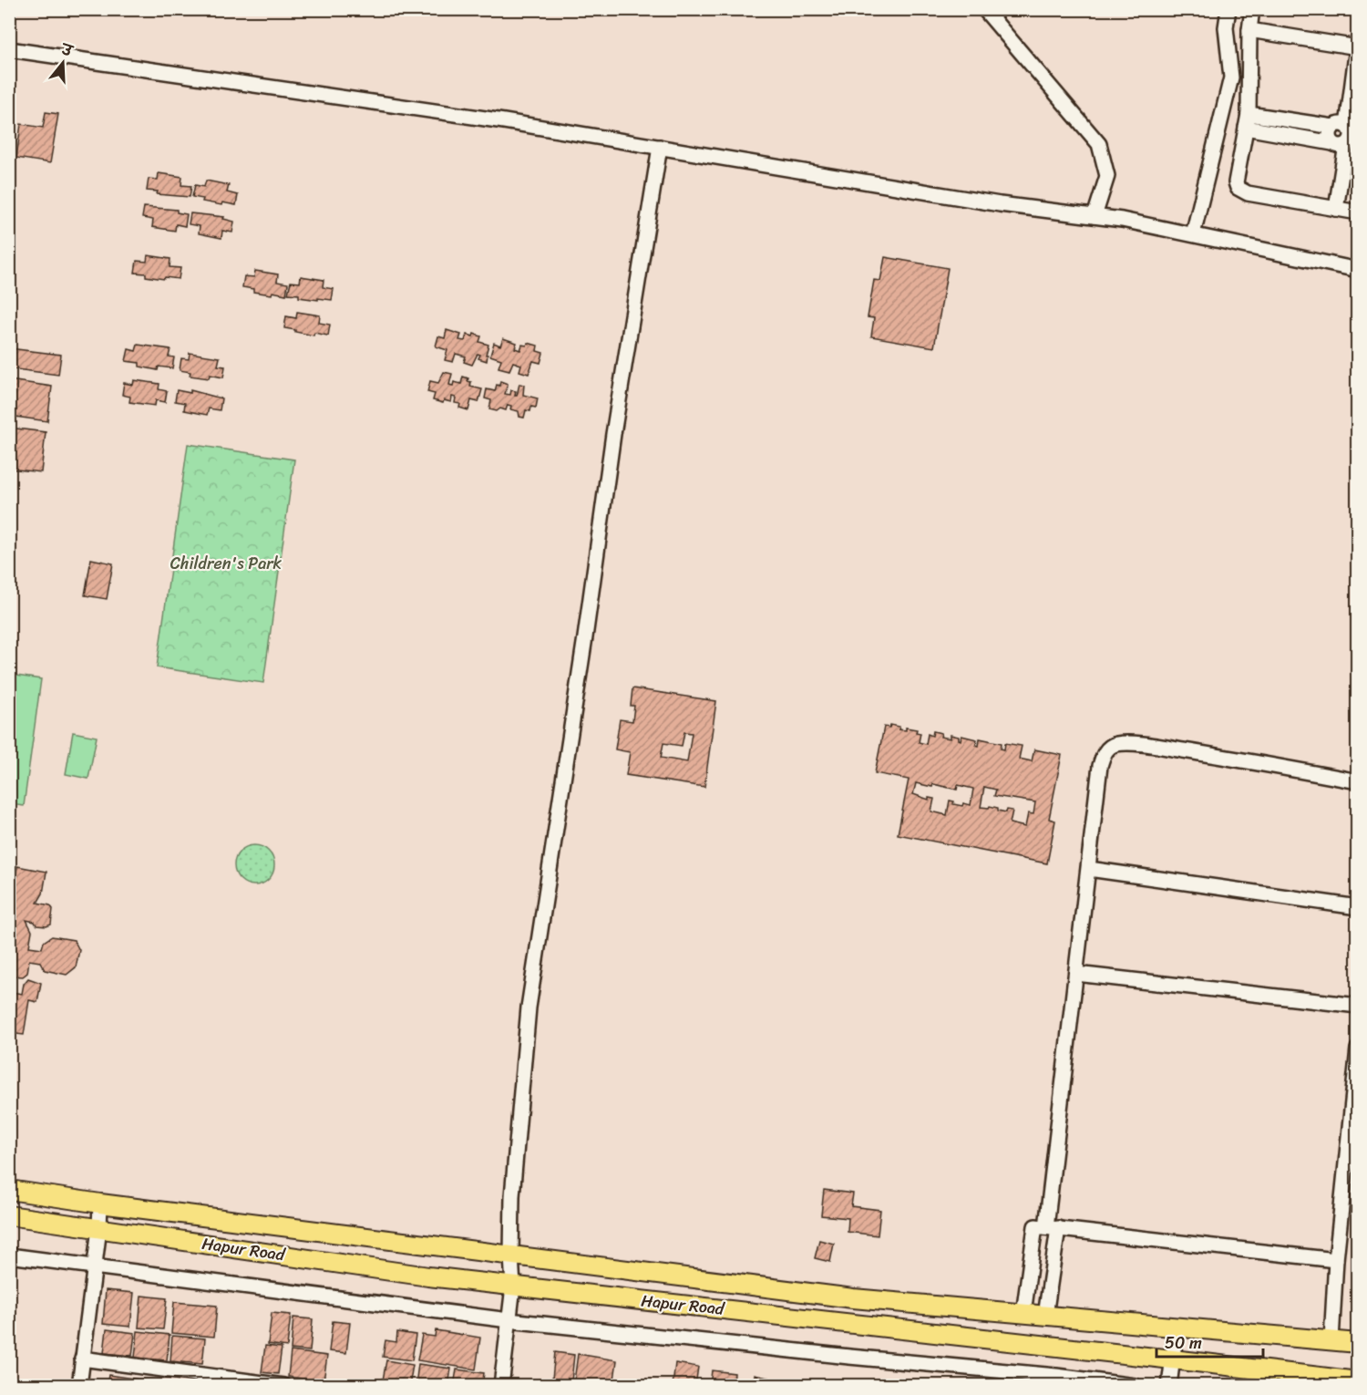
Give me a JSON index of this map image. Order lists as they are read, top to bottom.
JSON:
{
  "streets": {
    "main road": ["Hapur Road"]
  },
  "parks": ["Children's Park"],
  "scale_bar": "50 m",
  "north": "top"
}
